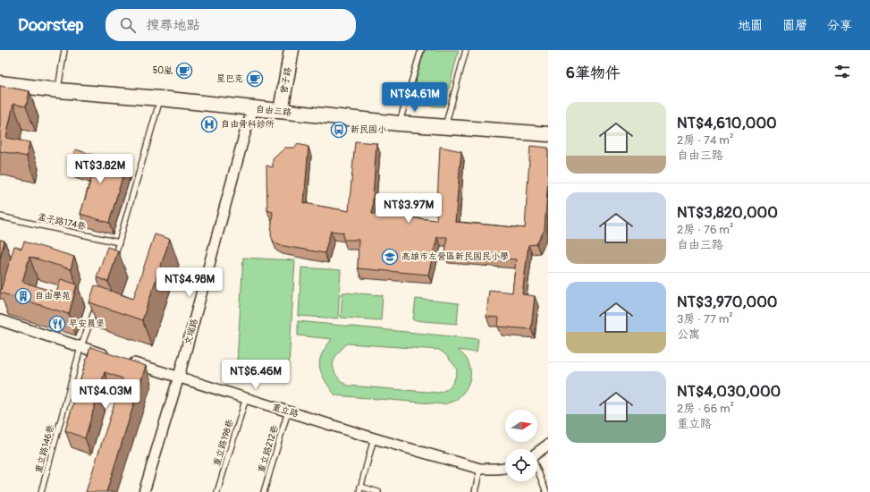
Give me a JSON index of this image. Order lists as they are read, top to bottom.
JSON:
{
  "streets": {
    "street": [
      "曾子路",
      "自由三路",
      "文瑞路",
      "重立路"
    ],
    "lane": [
      "孟子路174巷",
      "重立路198巷",
      "重立路146巷",
      "重立路212巷"
    ]
  },
  "crossings": [
    ["曾子路", "自由三路"],
    ["自由三路", "文瑞路"],
    ["文瑞路", "重立路"],
    ["重立路", "重立路198巷"],
    ["重立路", "重立路212巷"]
  ],
  "places": {
    "cafe": ["50嵐", "星巴克"],
    "hospital": ["自由骨科診所"],
    "bus stop": ["新民國小"],
    "school or university": ["高雄市左營區新民國民小學"],
    "building": ["自由學苑"],
    "restaurant": ["早安晨堡"]
  },
  "north": "right",
  "page": {
    "header": "Doorstep",
    "search": "搜尋地點",
    "nav": ["地圖", "圖層", "分享"],
    "heading": "6筆物件",
    "price": [
      "NT$4.61M",
      "NT$3.82M",
      "NT$3.97M",
      "NT$4.98M",
      "NT$6.46M",
      "NT$4.03M"
    ],
    "list": [
      {
        "name": "NT$4,610,000",
        "note": "2房 · 74 m² · 自由三路"
      },
      {
        "name": "NT$3,820,000",
        "note": "2房 · 76 m² · 自由三路"
      },
      {
        "name": "NT$3,970,000",
        "note": "3房 · 77 m² · 公寓"
      },
      {
        "name": "NT$4,030,000",
        "note": "2房 · 66 m² · 重立路"
      }
    ]
  }
}
